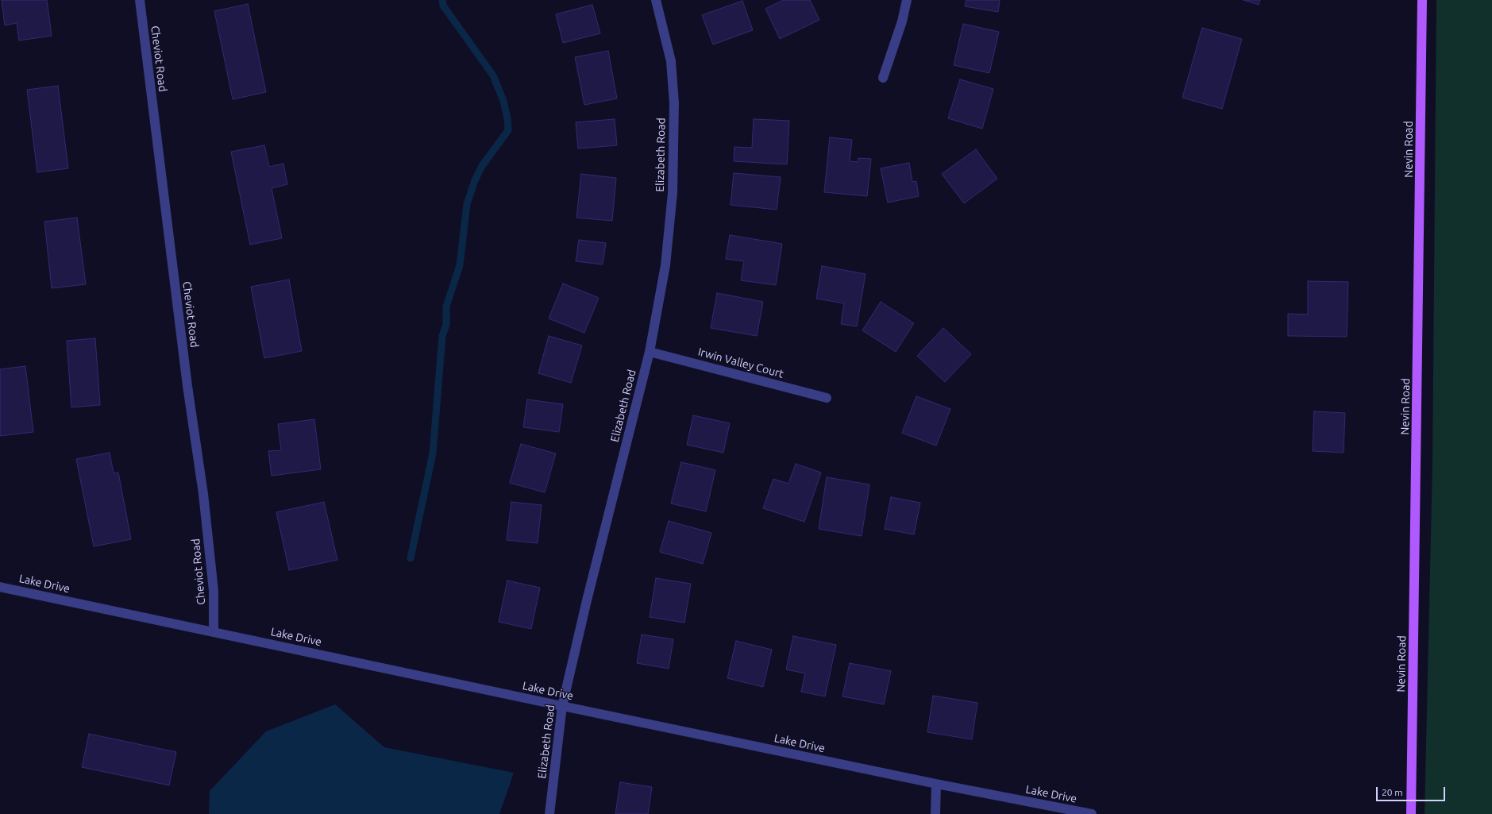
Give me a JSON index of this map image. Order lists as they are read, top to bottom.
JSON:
{
  "streets": {
    "main road": ["Nevin Road"],
    "street": [
      "Cheviot Road",
      "Elizabeth Road",
      "Irwin Valley Court",
      "Lake Drive"
    ]
  },
  "crossings": [
    ["Cheviot Road", "Lake Drive"],
    ["Elizabeth Road", "Irwin Valley Court"],
    ["Elizabeth Road", "Lake Drive"]
  ],
  "scale_bar": "20 m"
}
